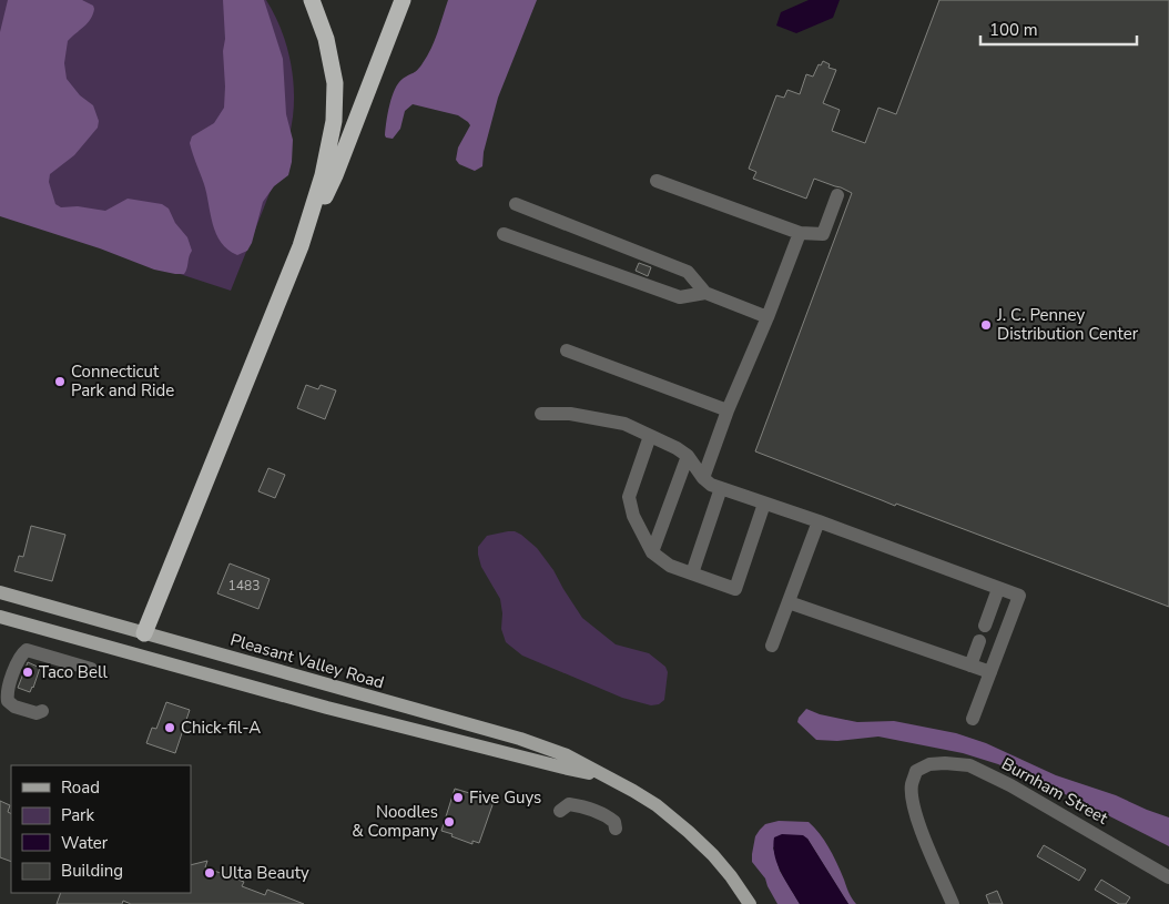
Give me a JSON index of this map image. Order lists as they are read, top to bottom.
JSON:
{
  "streets": {
    "main road": ["Pleasant Valley Road"],
    "street": ["Burnham Street"]
  },
  "places": [
    "J. C. Penney Distribution Center",
    "Connecticut Park and Ride",
    "Taco Bell",
    "Chick-fil-A",
    "Five Guys",
    "Noodles & Company",
    "Ulta Beauty"
  ],
  "house_numbers": ["1483"],
  "legend": [
    "Road",
    "Park",
    "Water",
    "Building"
  ],
  "scale_bar": "100 m"
}
